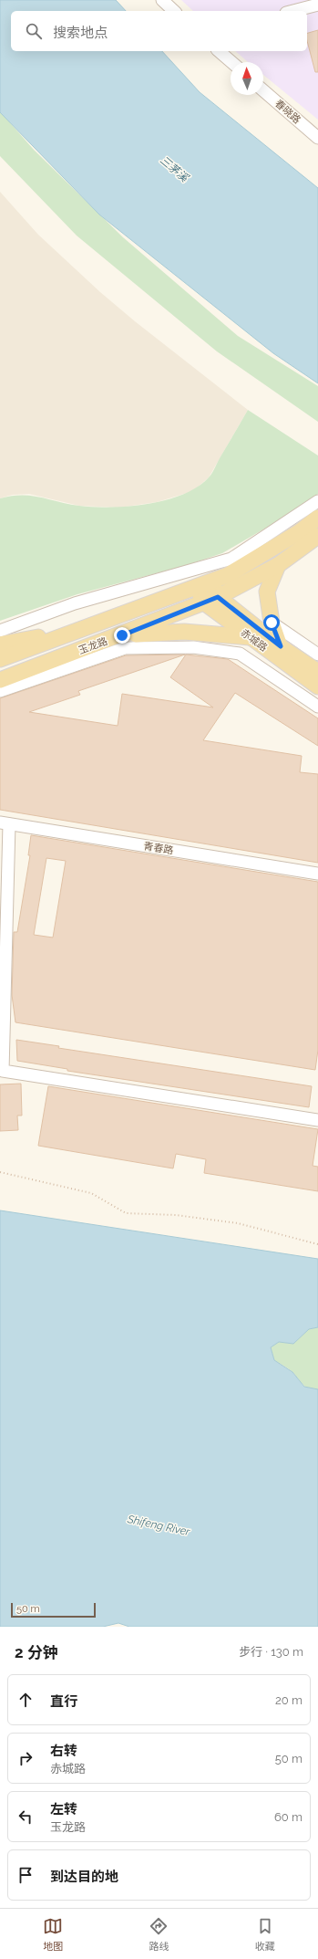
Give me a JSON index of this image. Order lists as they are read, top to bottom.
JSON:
{
  "streets": {
    "main road": ["赤城路", "玉龙路"],
    "street": ["春晓路", "青春路"]
  },
  "crossings": [
    ["赤城路", "玉龙路"]
  ],
  "water": ["三茅溪", "Shifeng River"],
  "scale_bar": "50 m",
  "north": "top",
  "page": {
    "search": "搜索地点",
    "scale": "50 m",
    "heading": ["2 分钟", "步行 · 130 m"],
    "list": [
      ["直行", "20 m"],
      ["右转", "赤城路", "50 m"],
      ["左转", "玉龙路", "60 m"],
      "到达目的地"
    ],
    "nav": ["地图", "路线", "收藏"]
  }
}
